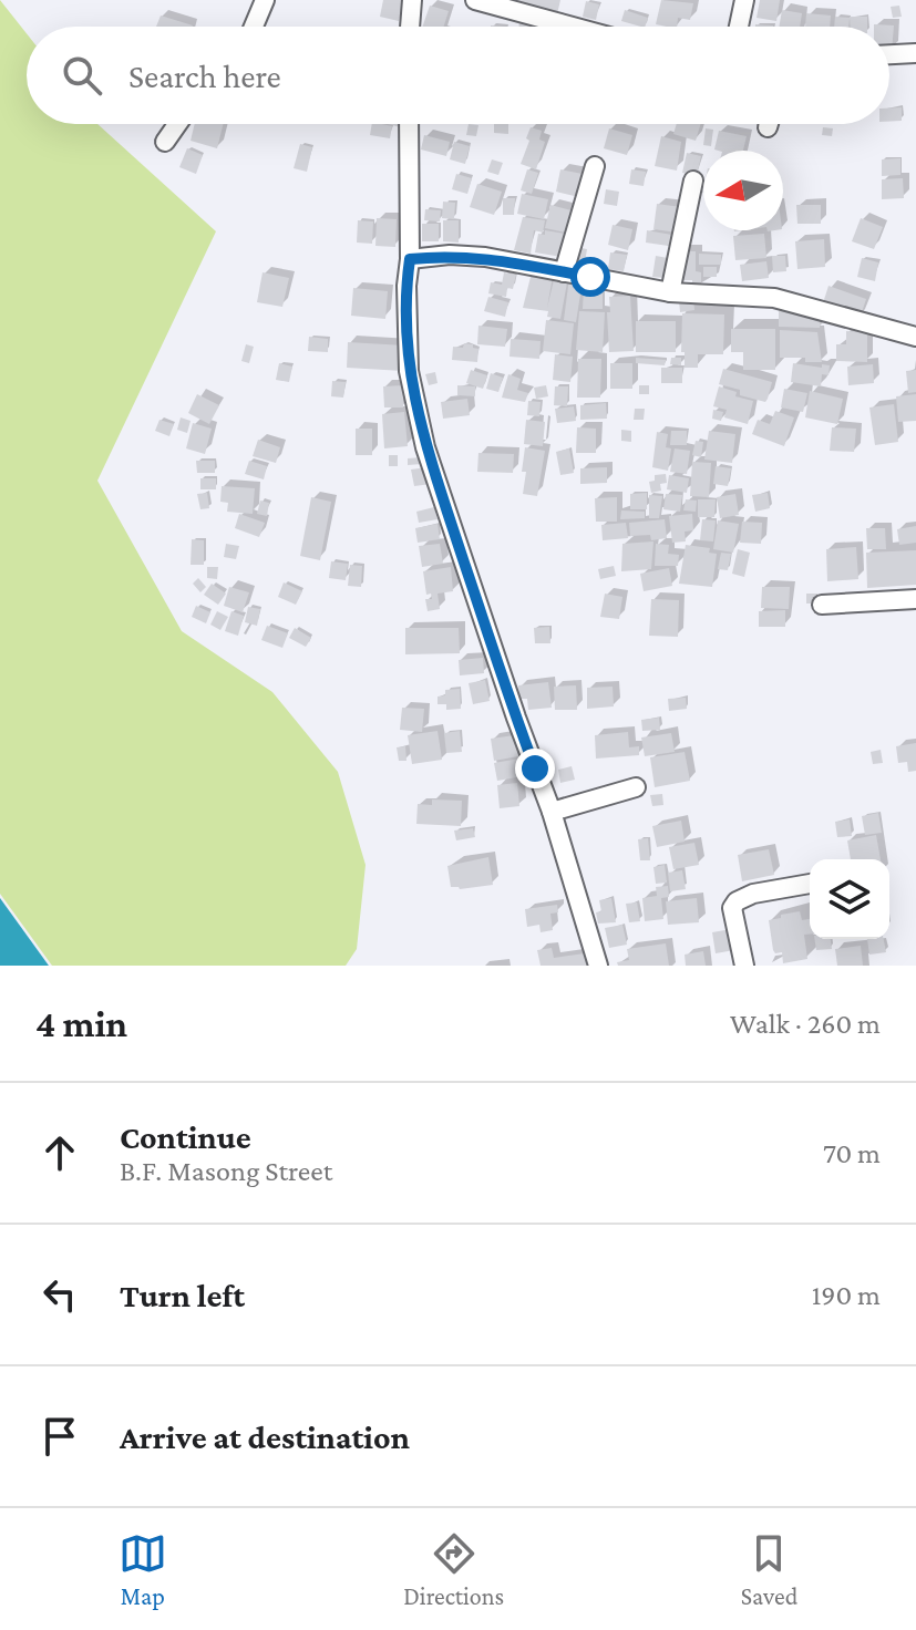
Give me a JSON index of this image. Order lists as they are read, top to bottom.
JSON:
{
  "north": "left",
  "page": {
    "search": "Search here",
    "heading": ["4 min", "Walk · 260 m"],
    "list": [
      ["Continue", "B.F. Masong Street", "70 m"],
      ["Turn left", "190 m"],
      "Arrive at destination"
    ],
    "nav": ["Map", "Directions", "Saved"]
  }
}
